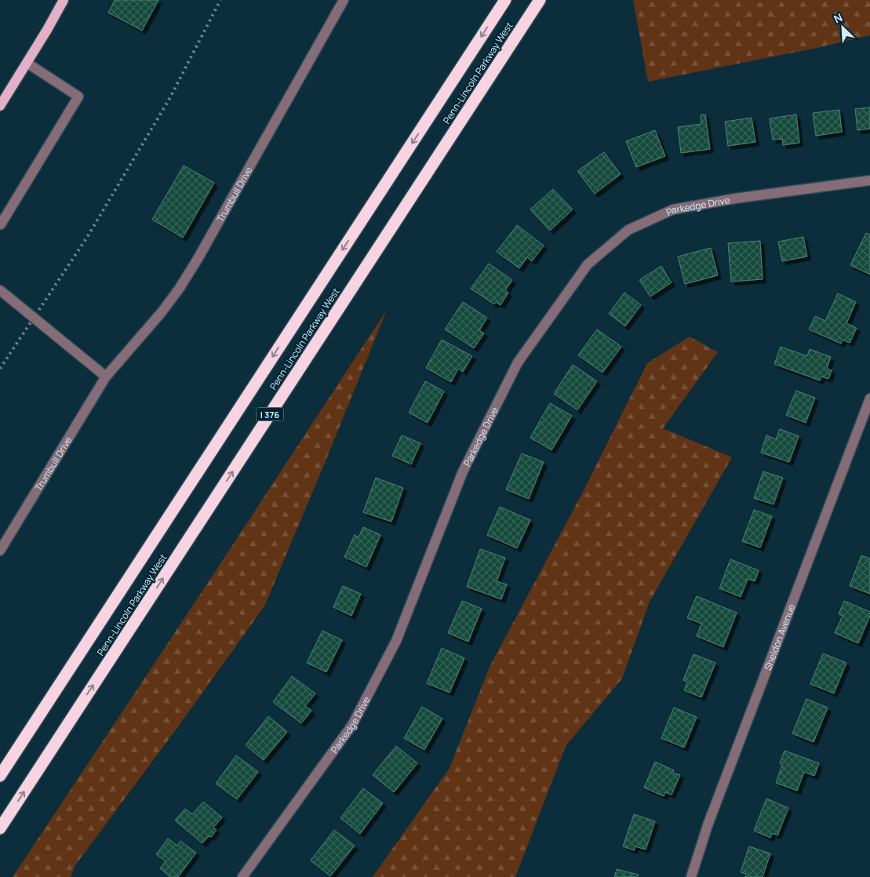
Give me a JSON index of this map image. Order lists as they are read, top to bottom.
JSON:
{
  "streets": {
    "highway": ["Penn-Lincoln Parkway West", "I 376"],
    "street": ["Trumbull Drive", "Parkedge Drive", "Sheldon Avenue"]
  },
  "north": "top left"
}
